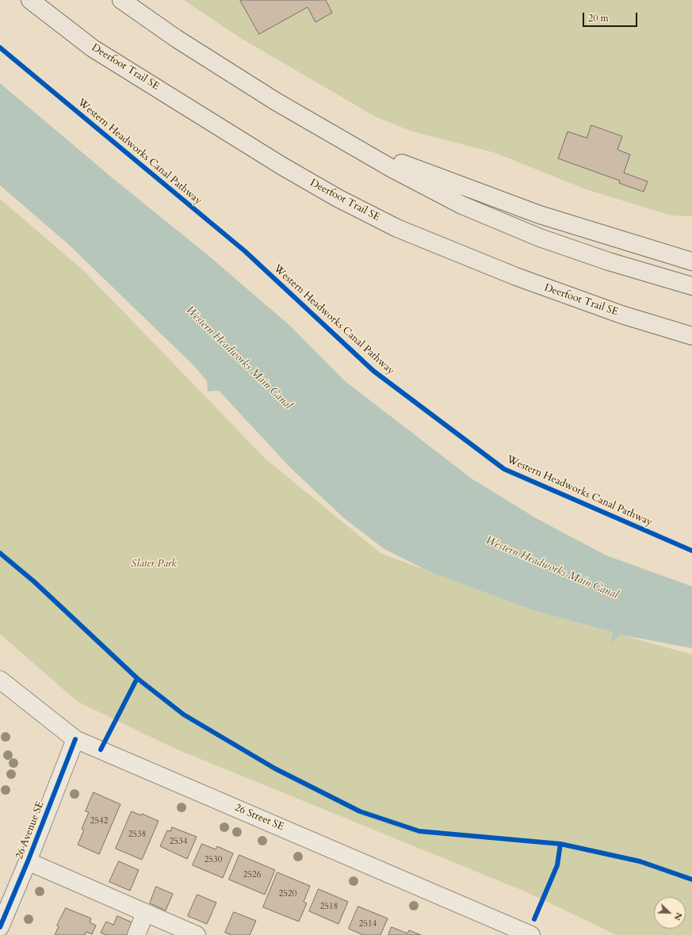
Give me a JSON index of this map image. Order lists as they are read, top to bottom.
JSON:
{
  "streets": {
    "highway": ["Deerfoot Trail SE"],
    "street": ["26 Street SE", "26 Avenue SE"],
    "cycle path": ["Western Headworks Canal Pathway"]
  },
  "crossings": [
    ["26 Street SE", "26 Avenue SE"]
  ],
  "water": ["Western Headworks Main Canal"],
  "parks": ["Slater Park"],
  "house_numbers": [
    "2542",
    "2538",
    "2534",
    "2530",
    "2526",
    "2520",
    "2518",
    "2514"
  ],
  "scale_bar": "20 m",
  "north": "bottom right"
}
